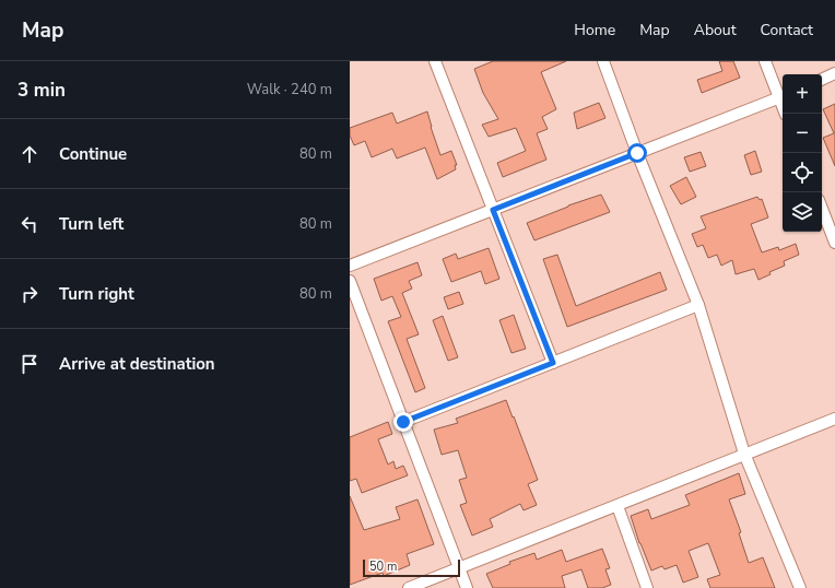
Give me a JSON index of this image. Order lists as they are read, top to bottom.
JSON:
{
  "scale_bar": "50 m",
  "page": {
    "header": "Map",
    "nav": [
      "Home",
      "Map",
      "About",
      "Contact"
    ],
    "heading": ["3 min", "Walk · 240 m"],
    "map_buttons": ["+", "−"],
    "list": [
      ["Continue", "80 m"],
      ["Turn left", "80 m"],
      ["Turn right", "80 m"],
      "Arrive at destination"
    ],
    "scale": "50 m"
  }
}
